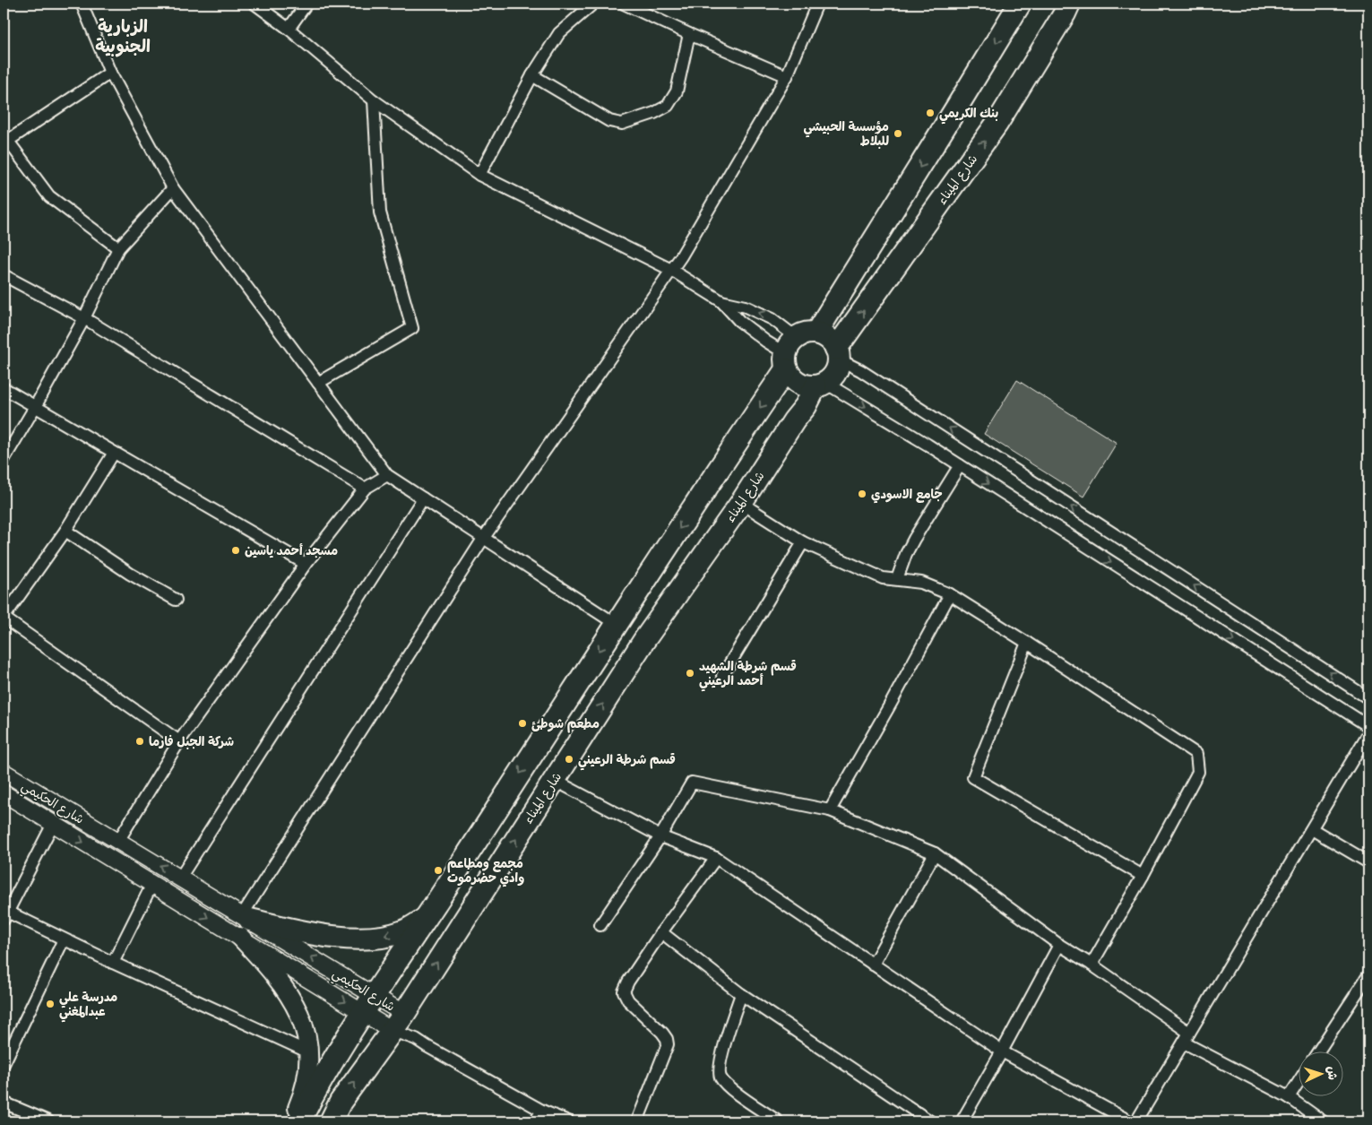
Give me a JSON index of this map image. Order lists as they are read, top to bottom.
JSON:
{
  "streets": {
    "highway": ["شارع الميناء"],
    "street": ["شارع الحكيمي"]
  },
  "crossings": [
    ["شارع الميناء", "شارع الحكيمي"]
  ],
  "districts": ["الزبارية الجنوبية"],
  "places": [
    "بنك الكريمي",
    "مؤسسة الحبيشي للبلاط",
    "جامع الاسودي",
    "مسجد أحمد ياسين",
    "قسم شرطة الشهيد أحمد الرعيني",
    "مطعم شوطئ",
    "شركة الجبل فارما",
    "قسم شرطة الرعيني",
    "مجمع ومطاعم وادي حضرموت",
    "مدرسة علي عبدالمغني"
  ],
  "north": "right"
}
